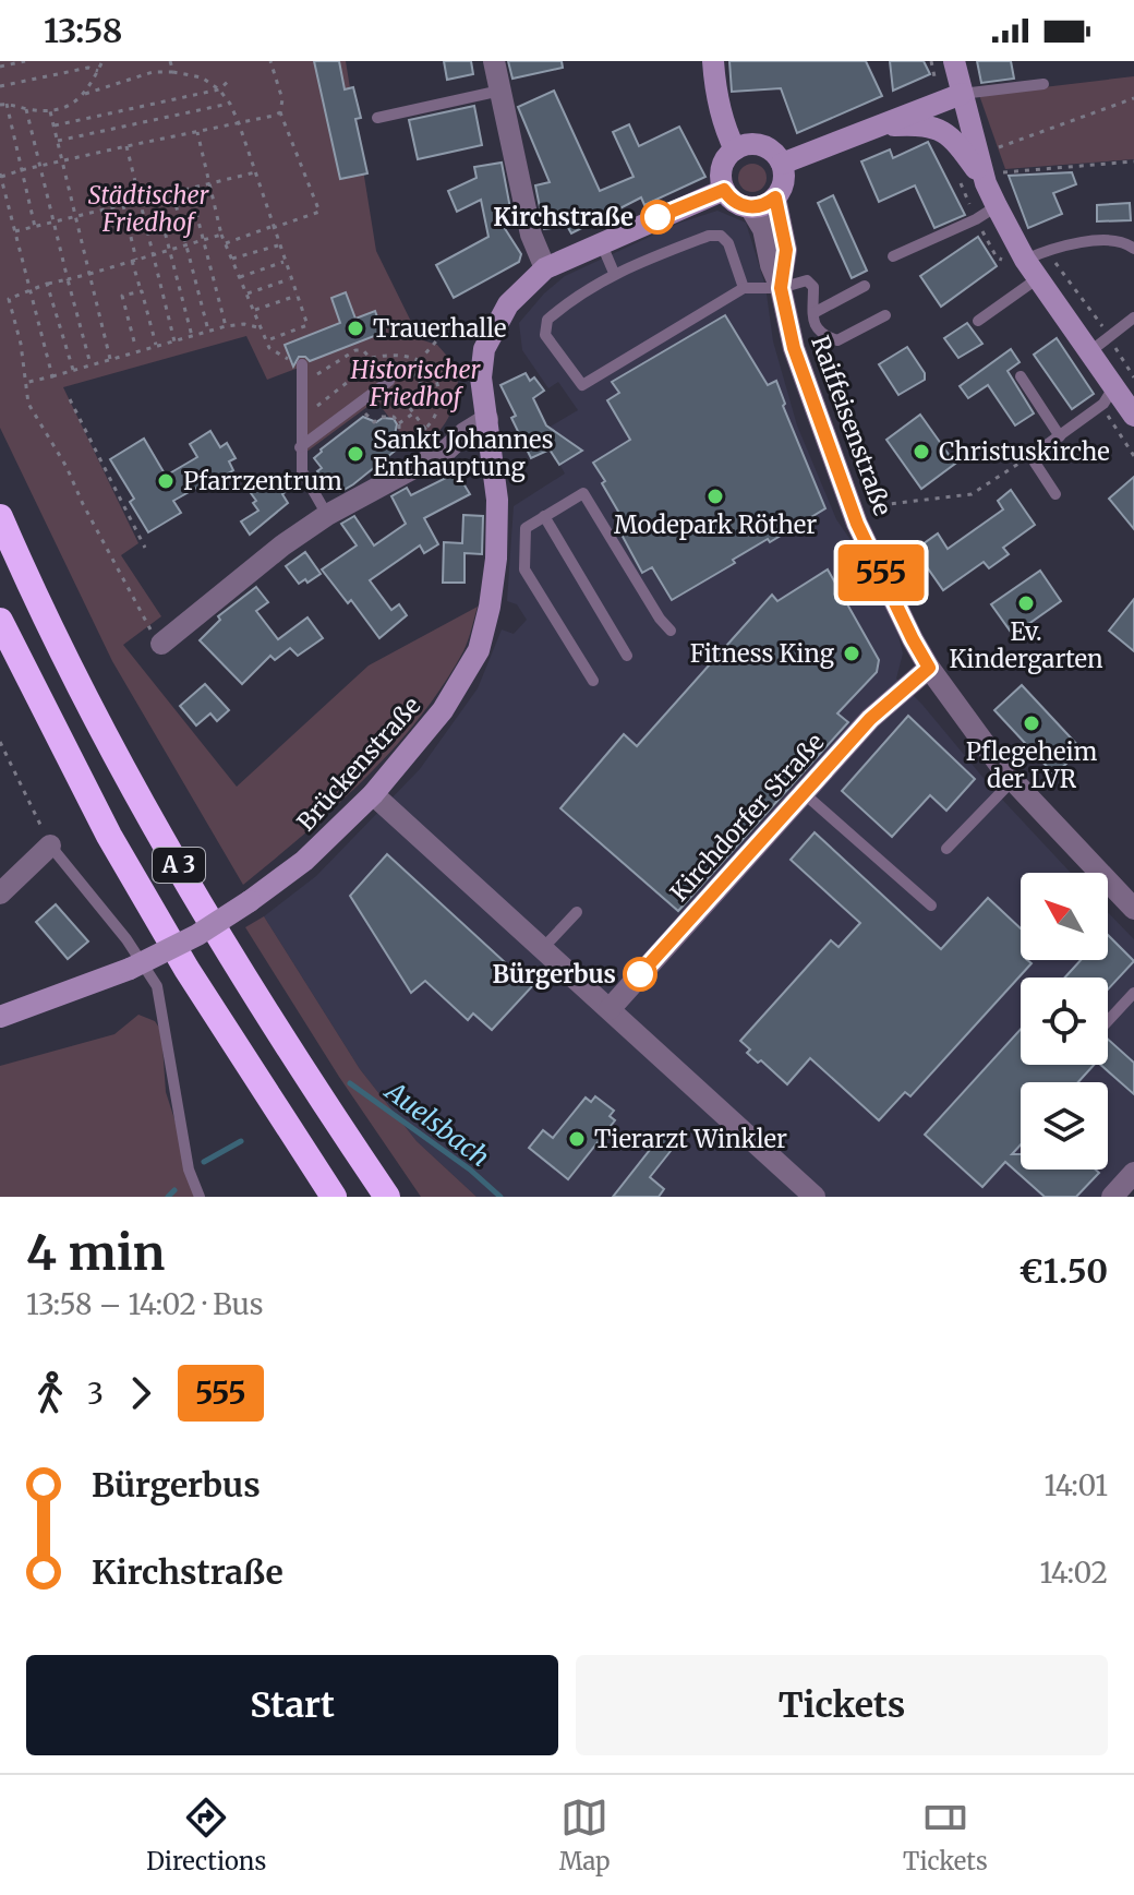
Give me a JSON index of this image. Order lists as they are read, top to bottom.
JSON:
{
  "streets": {
    "highway": ["A 3"],
    "street": ["Raiffeisenstraße", "Brückenstraße", "Kirchdorfer Straße"]
  },
  "crossings": [
    ["Raiffeisenstraße", "Kirchdorfer Straße"]
  ],
  "water": ["Auelsbach"],
  "parks": ["Städtischer Friedhof", "Historischer Friedhof"],
  "places": [
    "Kirchstraße",
    "Trauerhalle",
    "Christuskirche",
    "Sankt Johannes Enthauptung",
    "Pfarrzentrum",
    "Modepark Röther",
    "Ev. Kindergarten",
    "Fitness King",
    "Pflegeheim der LVR",
    "Bürgerbus",
    "Tierarzt Winkler"
  ],
  "lines": ["bus line 555"],
  "north": "top left",
  "page": {
    "status": "13:58",
    "on_map": "555",
    "heading": ["4 min", "13:58 – 14:02 · Bus", "€1.50"],
    "legs": ["3", "555"],
    "list": [
      {
        "name": "Bürgerbus",
        "value": "14:01"
      },
      {
        "name": "Kirchstraße",
        "value": "14:02"
      }
    ],
    "buttons": ["Start", "Tickets"],
    "tabs": ["Directions", "Map", "Tickets"]
  }
}
